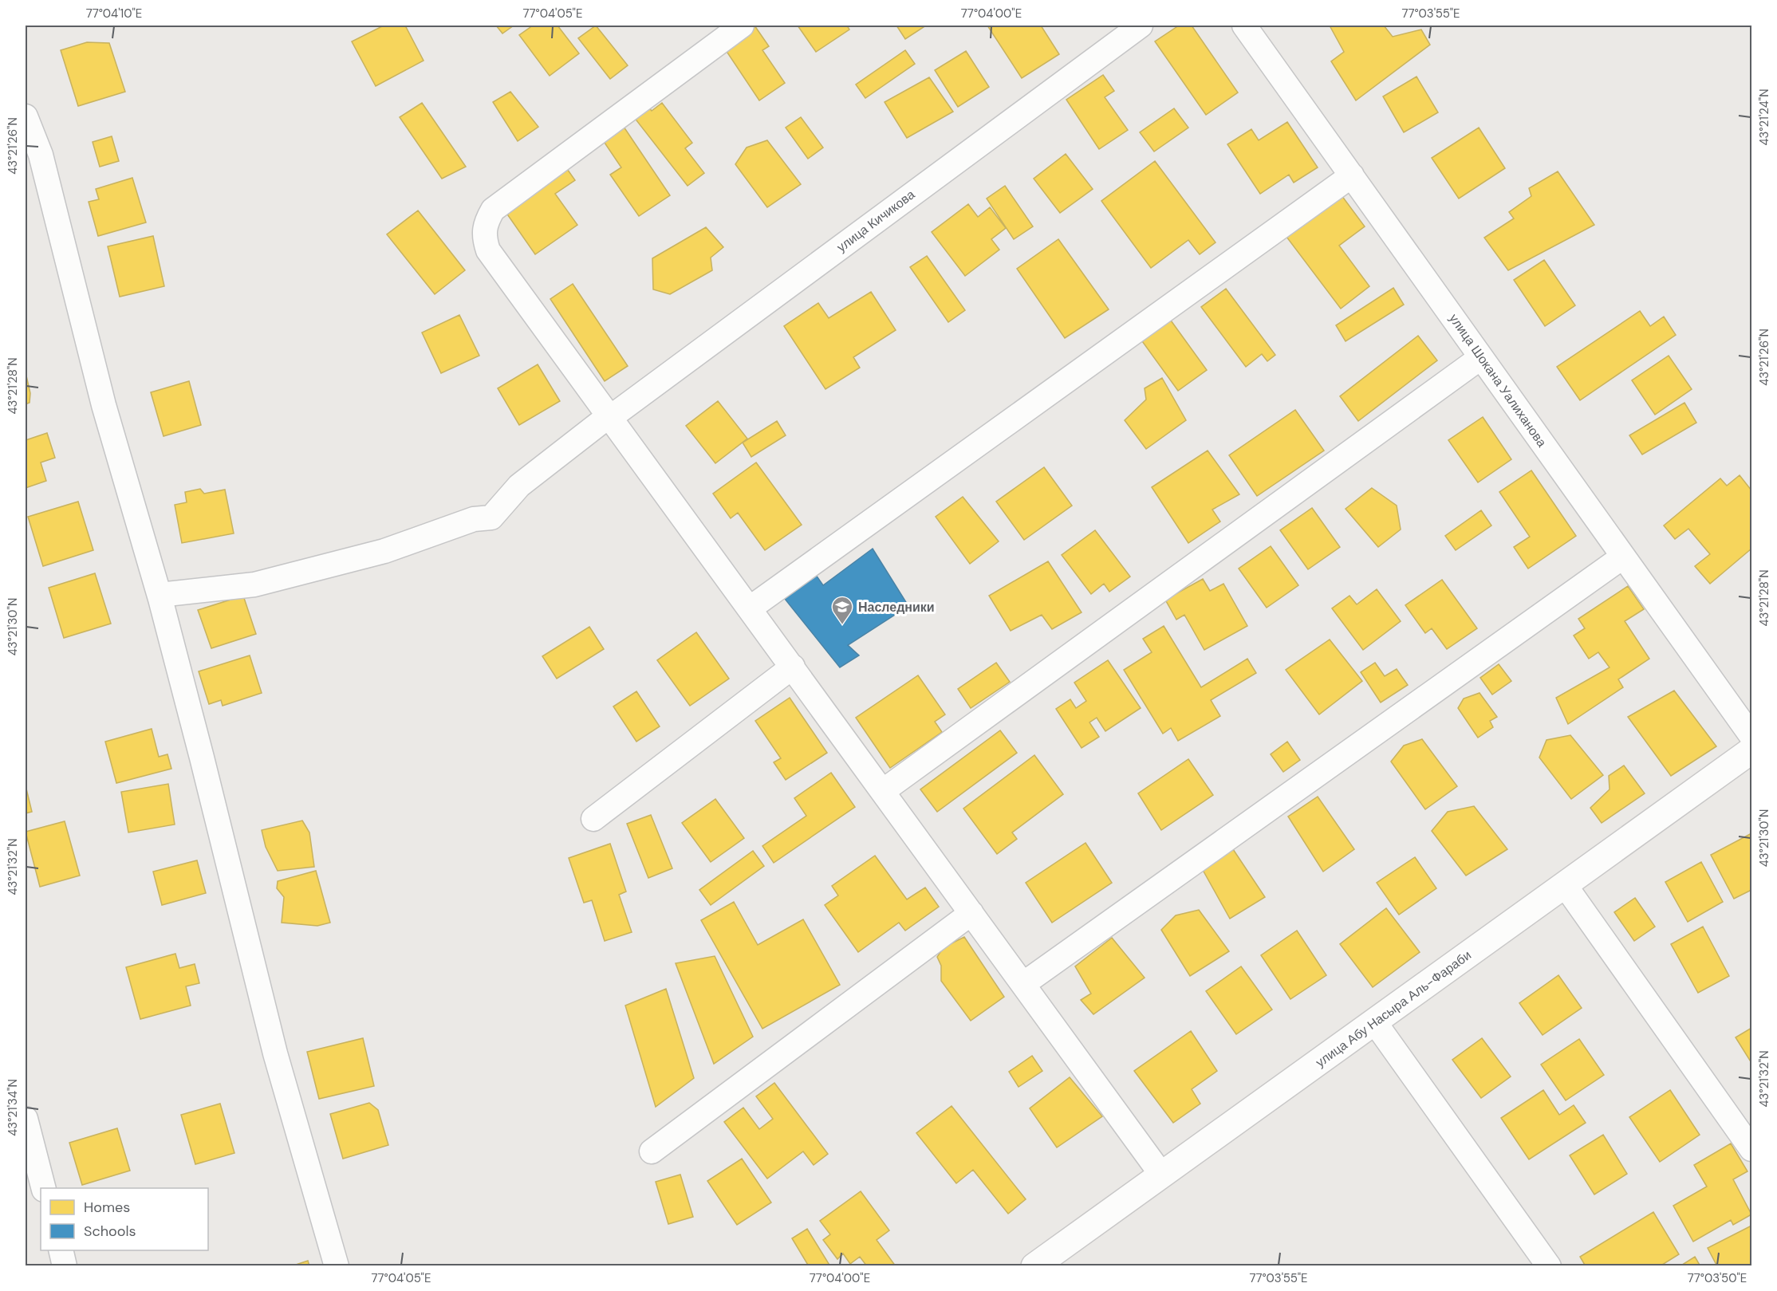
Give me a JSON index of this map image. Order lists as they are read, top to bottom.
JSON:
{
  "streets": {
    "street": ["улица Кичикова", "улица Шокана Уалиханова", "улица Абу Насыра Аль-Фараби"]
  },
  "places": {
    "school or university": ["Наследники"]
  },
  "legend": ["Homes", "Schools"],
  "coordinates": [
    "77°04'10\"E",
    "77°04'05\"E",
    "77°04'00\"E",
    "77°03'55\"E",
    "43°21'24\"N",
    "43°21'26\"N",
    "43°21'28\"N",
    "43°21'30\"N",
    "43°21'32\"N",
    "43°21'34\"N",
    "77°03'50\"E"
  ]
}
